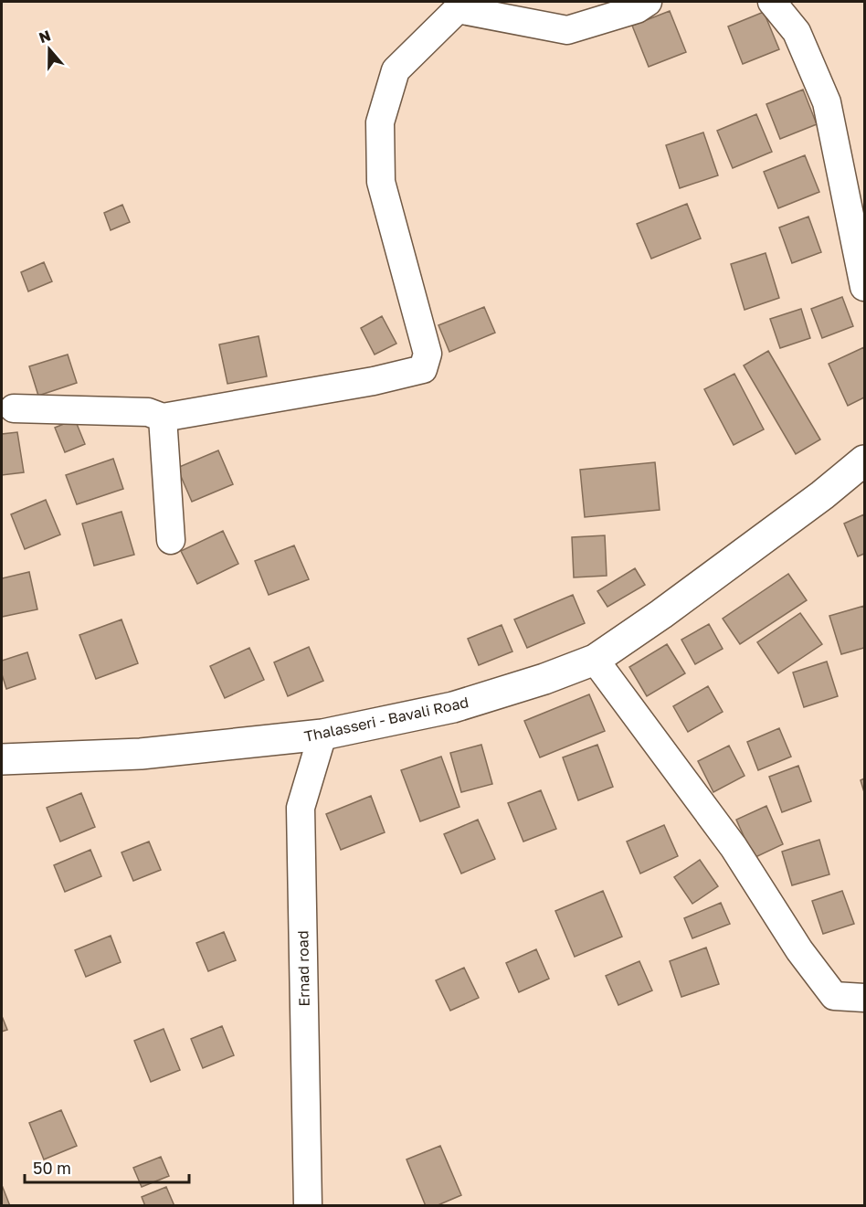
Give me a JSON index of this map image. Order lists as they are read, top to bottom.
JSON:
{
  "streets": {
    "main road": ["Thalasseri - Bavali Road"],
    "street": ["Ernad road"]
  },
  "crossings": [
    ["Thalasseri - Bavali Road", "Ernad road"]
  ],
  "scale_bar": "50 m",
  "north": "top"
}
